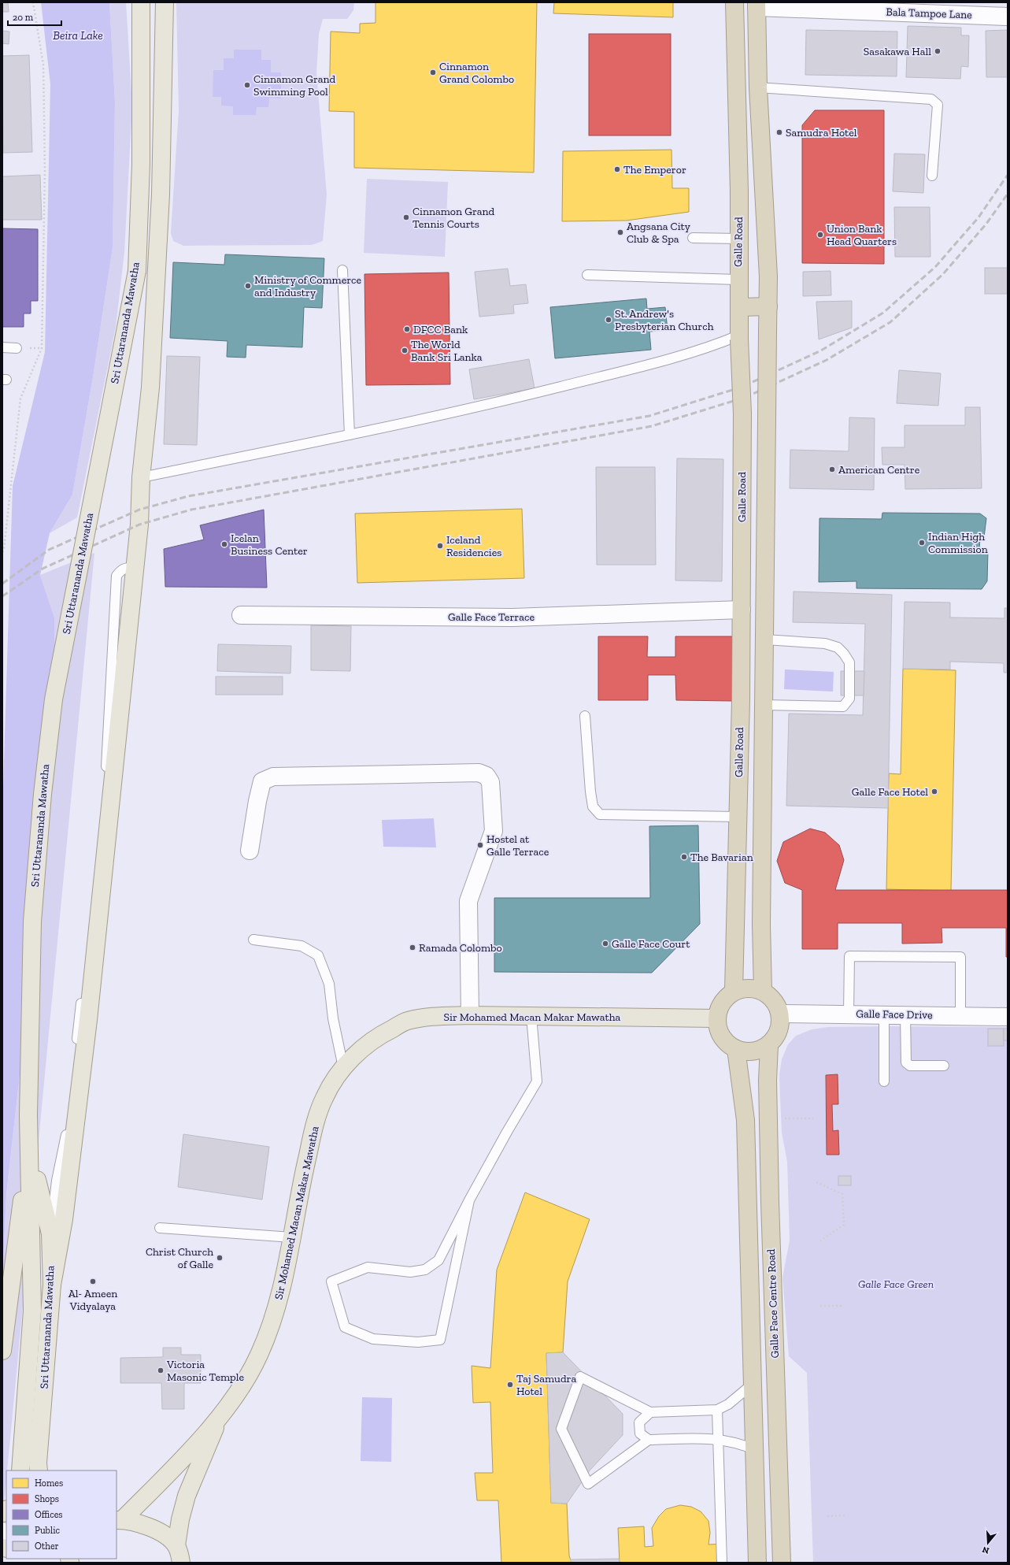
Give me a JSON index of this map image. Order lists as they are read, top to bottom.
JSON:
{
  "streets": {
    "highway": ["Galle Road", "Galle Face Centre Road"],
    "main road": ["Sri Uttarananda Mawatha", "Sir Mohamed Macan Makar Mawatha"],
    "street": ["Bala Tampoe Lane", "Galle Face Terrace", "Galle Face Drive"]
  },
  "crossings": [
    ["Galle Road", "Galle Face Terrace"],
    ["Galle Road", "Galle Face Drive"],
    ["Galle Road", "Sir Mohamed Macan Makar Mawatha"],
    ["Galle Road", "Galle Face Centre Road"],
    ["Galle Face Drive", "Sir Mohamed Macan Makar Mawatha"],
    ["Galle Face Drive", "Galle Face Centre Road"],
    ["Sir Mohamed Macan Makar Mawatha", "Galle Face Centre Road"]
  ],
  "water": ["Beira Lake"],
  "parks": ["Galle Face Green"],
  "places": [
    "Sasakawa Hall",
    "Cinnamon Grand Colombo",
    "Cinnamon Grand Swimming Pool",
    "Samudra Hotel",
    "The Emperor",
    "Cinnamon Grand Tennis Courts",
    "Angsana City Club & Spa",
    "Union Bank Head Quarters",
    "Ministry of Commerce and Industry",
    "St. Andrew's Presbyterian Church",
    "DFCC Bank",
    "The World Bank Sri Lanka",
    "American Centre",
    "Indian High Commission",
    "Icelan Business Center",
    "Iceland Residencies",
    "Galle Face Hotel",
    "Hostel at Galle Terrace",
    "The Bavarian",
    "Galle Face Court",
    "Ramada Colombo",
    "Christ Church of Galle",
    "Al- Ameen Vidyalaya",
    "Victoria Masonic Temple",
    "Taj Samudra Hotel"
  ],
  "legend": [
    "Homes",
    "Shops",
    "Offices",
    "Public",
    "Other"
  ],
  "scale_bar": "20 m",
  "north": "bottom"
}
